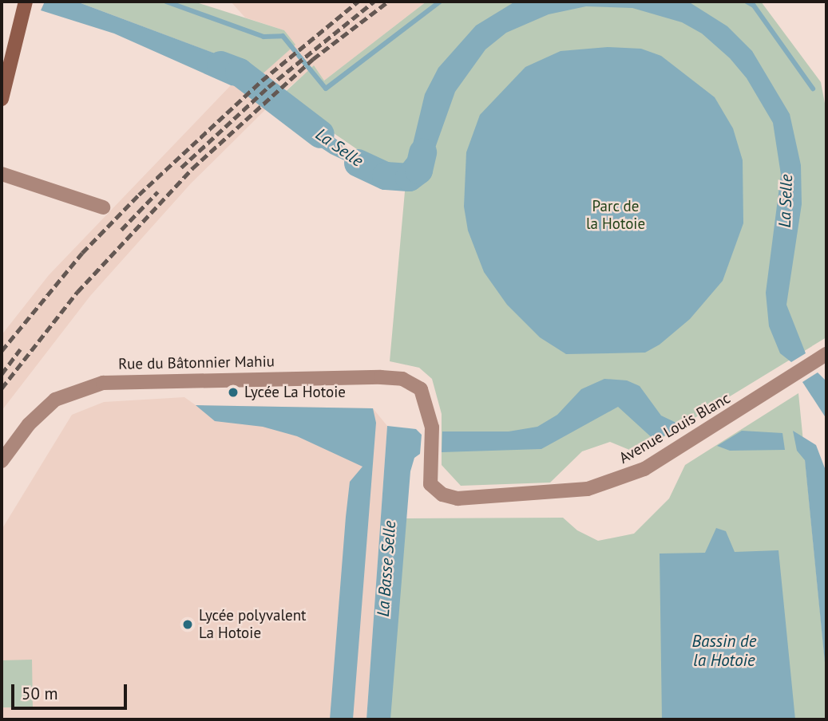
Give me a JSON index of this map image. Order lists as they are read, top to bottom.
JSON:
{
  "streets": {
    "street": ["Rue du Bâtonnier Mahiu", "Avenue Louis Blanc"]
  },
  "crossings": [
    ["Rue du Bâtonnier Mahiu", "Avenue Louis Blanc"]
  ],
  "water": ["La Selle", "La Basse Selle", "Bassin de la Hotoie"],
  "parks": ["Parc de la Hotoie"],
  "places": ["Lycée La Hotoie", "Lycée polyvalent La Hotoie"],
  "scale_bar": "50 m"
}
